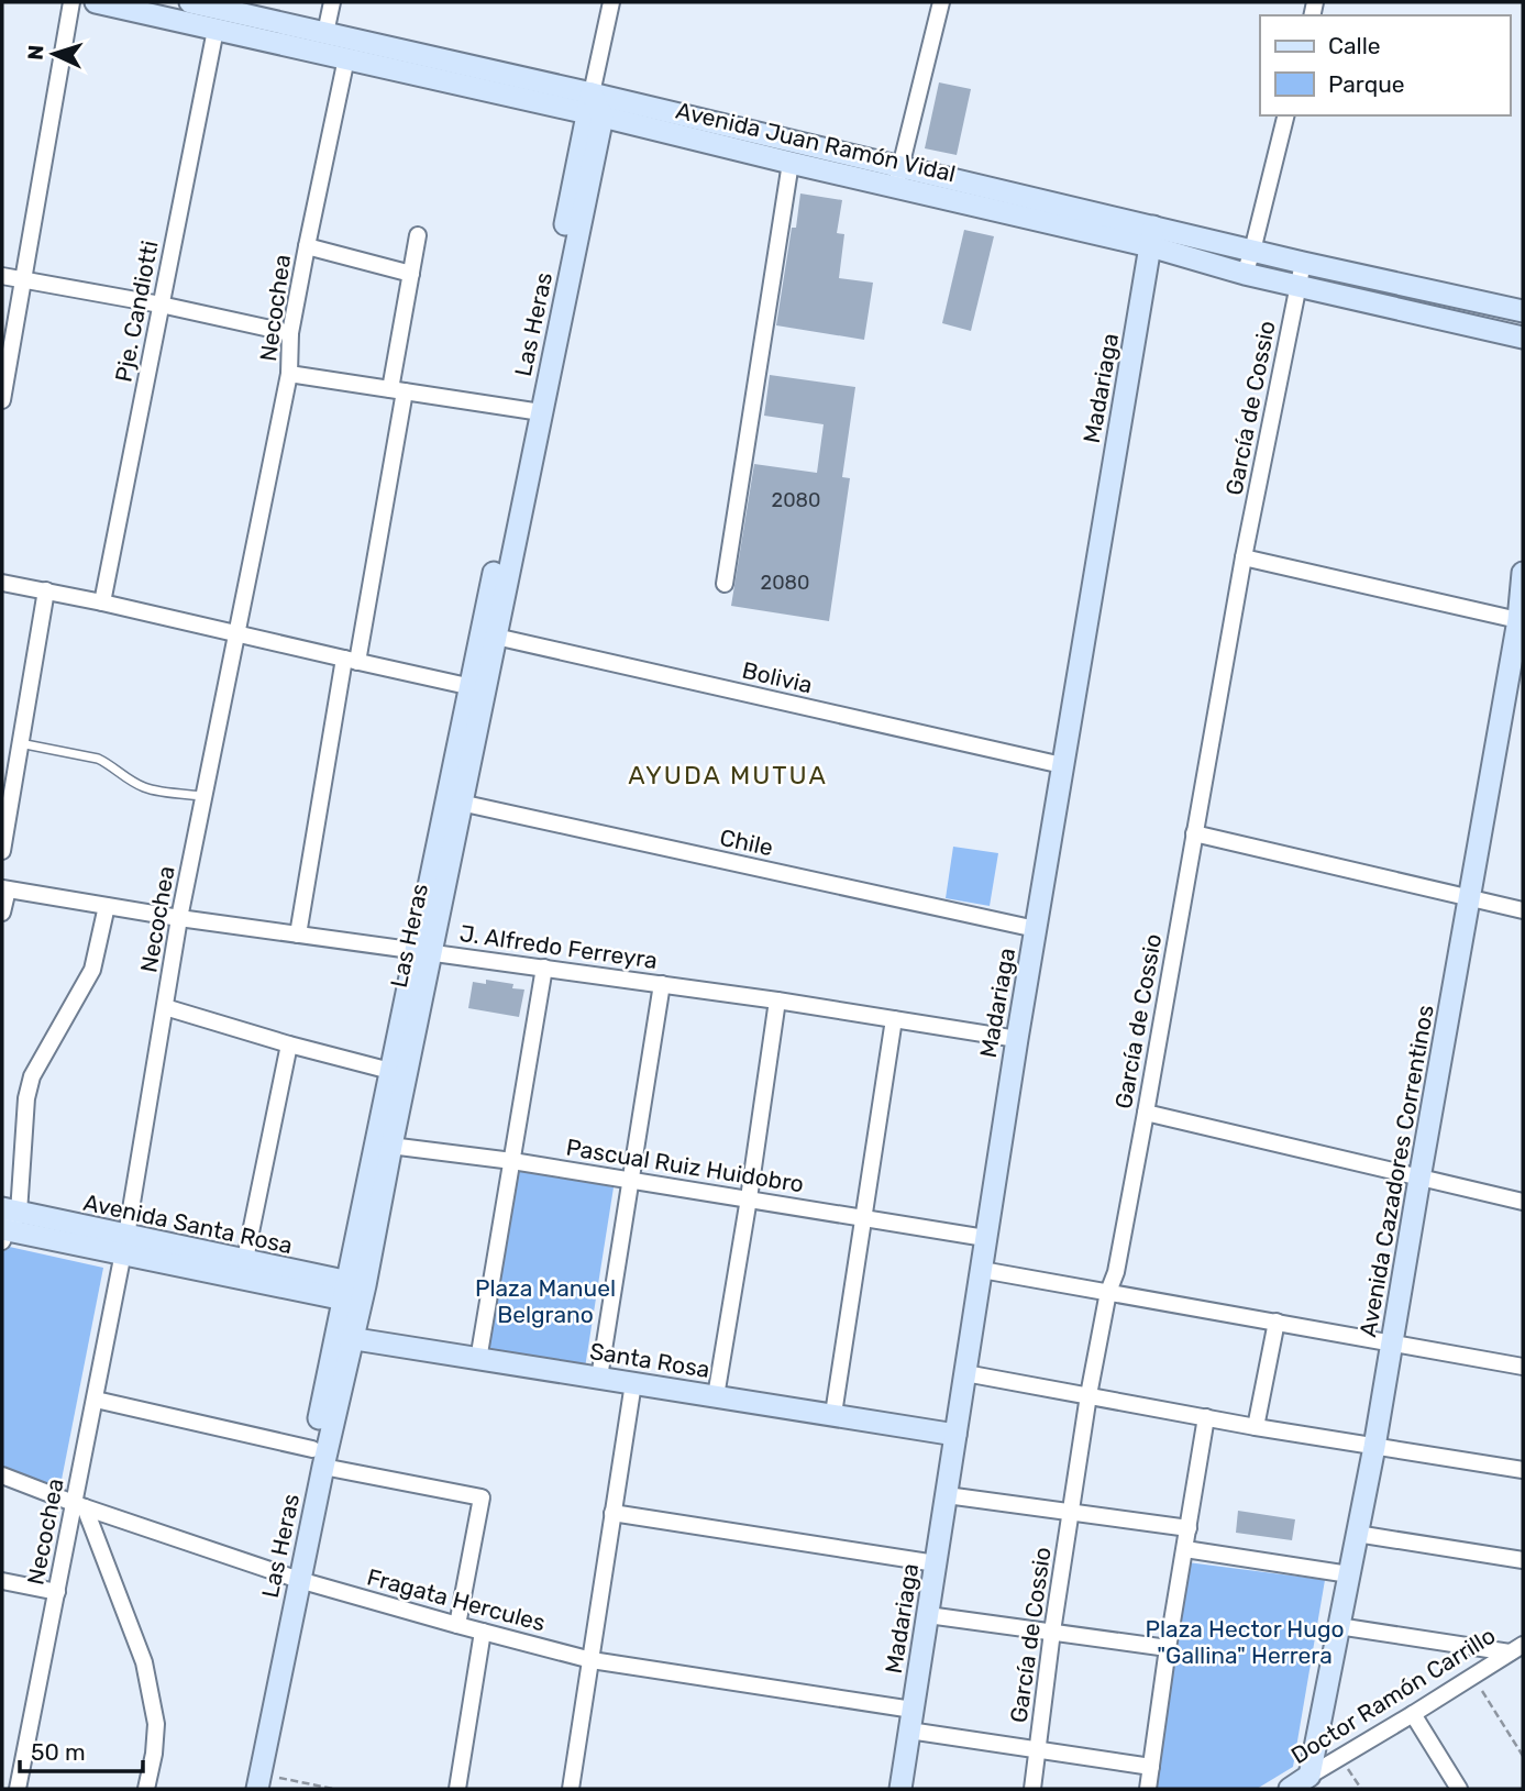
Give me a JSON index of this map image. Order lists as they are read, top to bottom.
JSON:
{
  "streets": {
    "main road": [
      "Avenida Juan Ramón Vidal",
      "Las Heras",
      "Madariaga",
      "Avenida Cazadores Correntinos",
      "Avenida Santa Rosa",
      "Santa Rosa",
      "Doctor Ramón Carrillo"
    ],
    "street": [
      "Necochea",
      "Pje. Candiotti",
      "García de Cossio",
      "Bolivia",
      "Chile",
      "J. Alfredo Ferreyra",
      "Pascual Ruiz Huidobro",
      "Fragata Hercules"
    ]
  },
  "crossings": [
    ["Avenida Juan Ramón Vidal", "Necochea"],
    ["Avenida Juan Ramón Vidal", "Pje. Candiotti"],
    ["Avenida Juan Ramón Vidal", "Las Heras"],
    ["Avenida Juan Ramón Vidal", "Madariaga"],
    ["Avenida Juan Ramón Vidal", "García de Cossio"],
    ["Necochea", "J. Alfredo Ferreyra"],
    ["Necochea", "Avenida Santa Rosa"],
    ["Necochea", "Fragata Hercules"],
    ["Las Heras", "Bolivia"],
    ["Las Heras", "Chile"],
    ["Las Heras", "J. Alfredo Ferreyra"],
    ["Las Heras", "Pascual Ruiz Huidobro"],
    ["Las Heras", "Avenida Santa Rosa"],
    ["Las Heras", "Santa Rosa"],
    ["Las Heras", "Fragata Hercules"],
    ["Madariaga", "Bolivia"],
    ["Madariaga", "Chile"],
    ["Madariaga", "J. Alfredo Ferreyra"],
    ["Madariaga", "Pascual Ruiz Huidobro"],
    ["Madariaga", "Santa Rosa"],
    ["Madariaga", "Fragata Hercules"],
    ["García de Cossio", "Fragata Hercules"],
    ["Avenida Cazadores Correntinos", "Doctor Ramón Carrillo"]
  ],
  "districts": ["AYUDA MUTUA"],
  "parks": ["Plaza Manuel Belgrano", "Plaza Hector Hugo \"Gallina\" Herrera"],
  "house_numbers": ["2080", "2080"],
  "legend": ["Calle", "Parque"],
  "scale_bar": "50 m",
  "north": "left"
}
